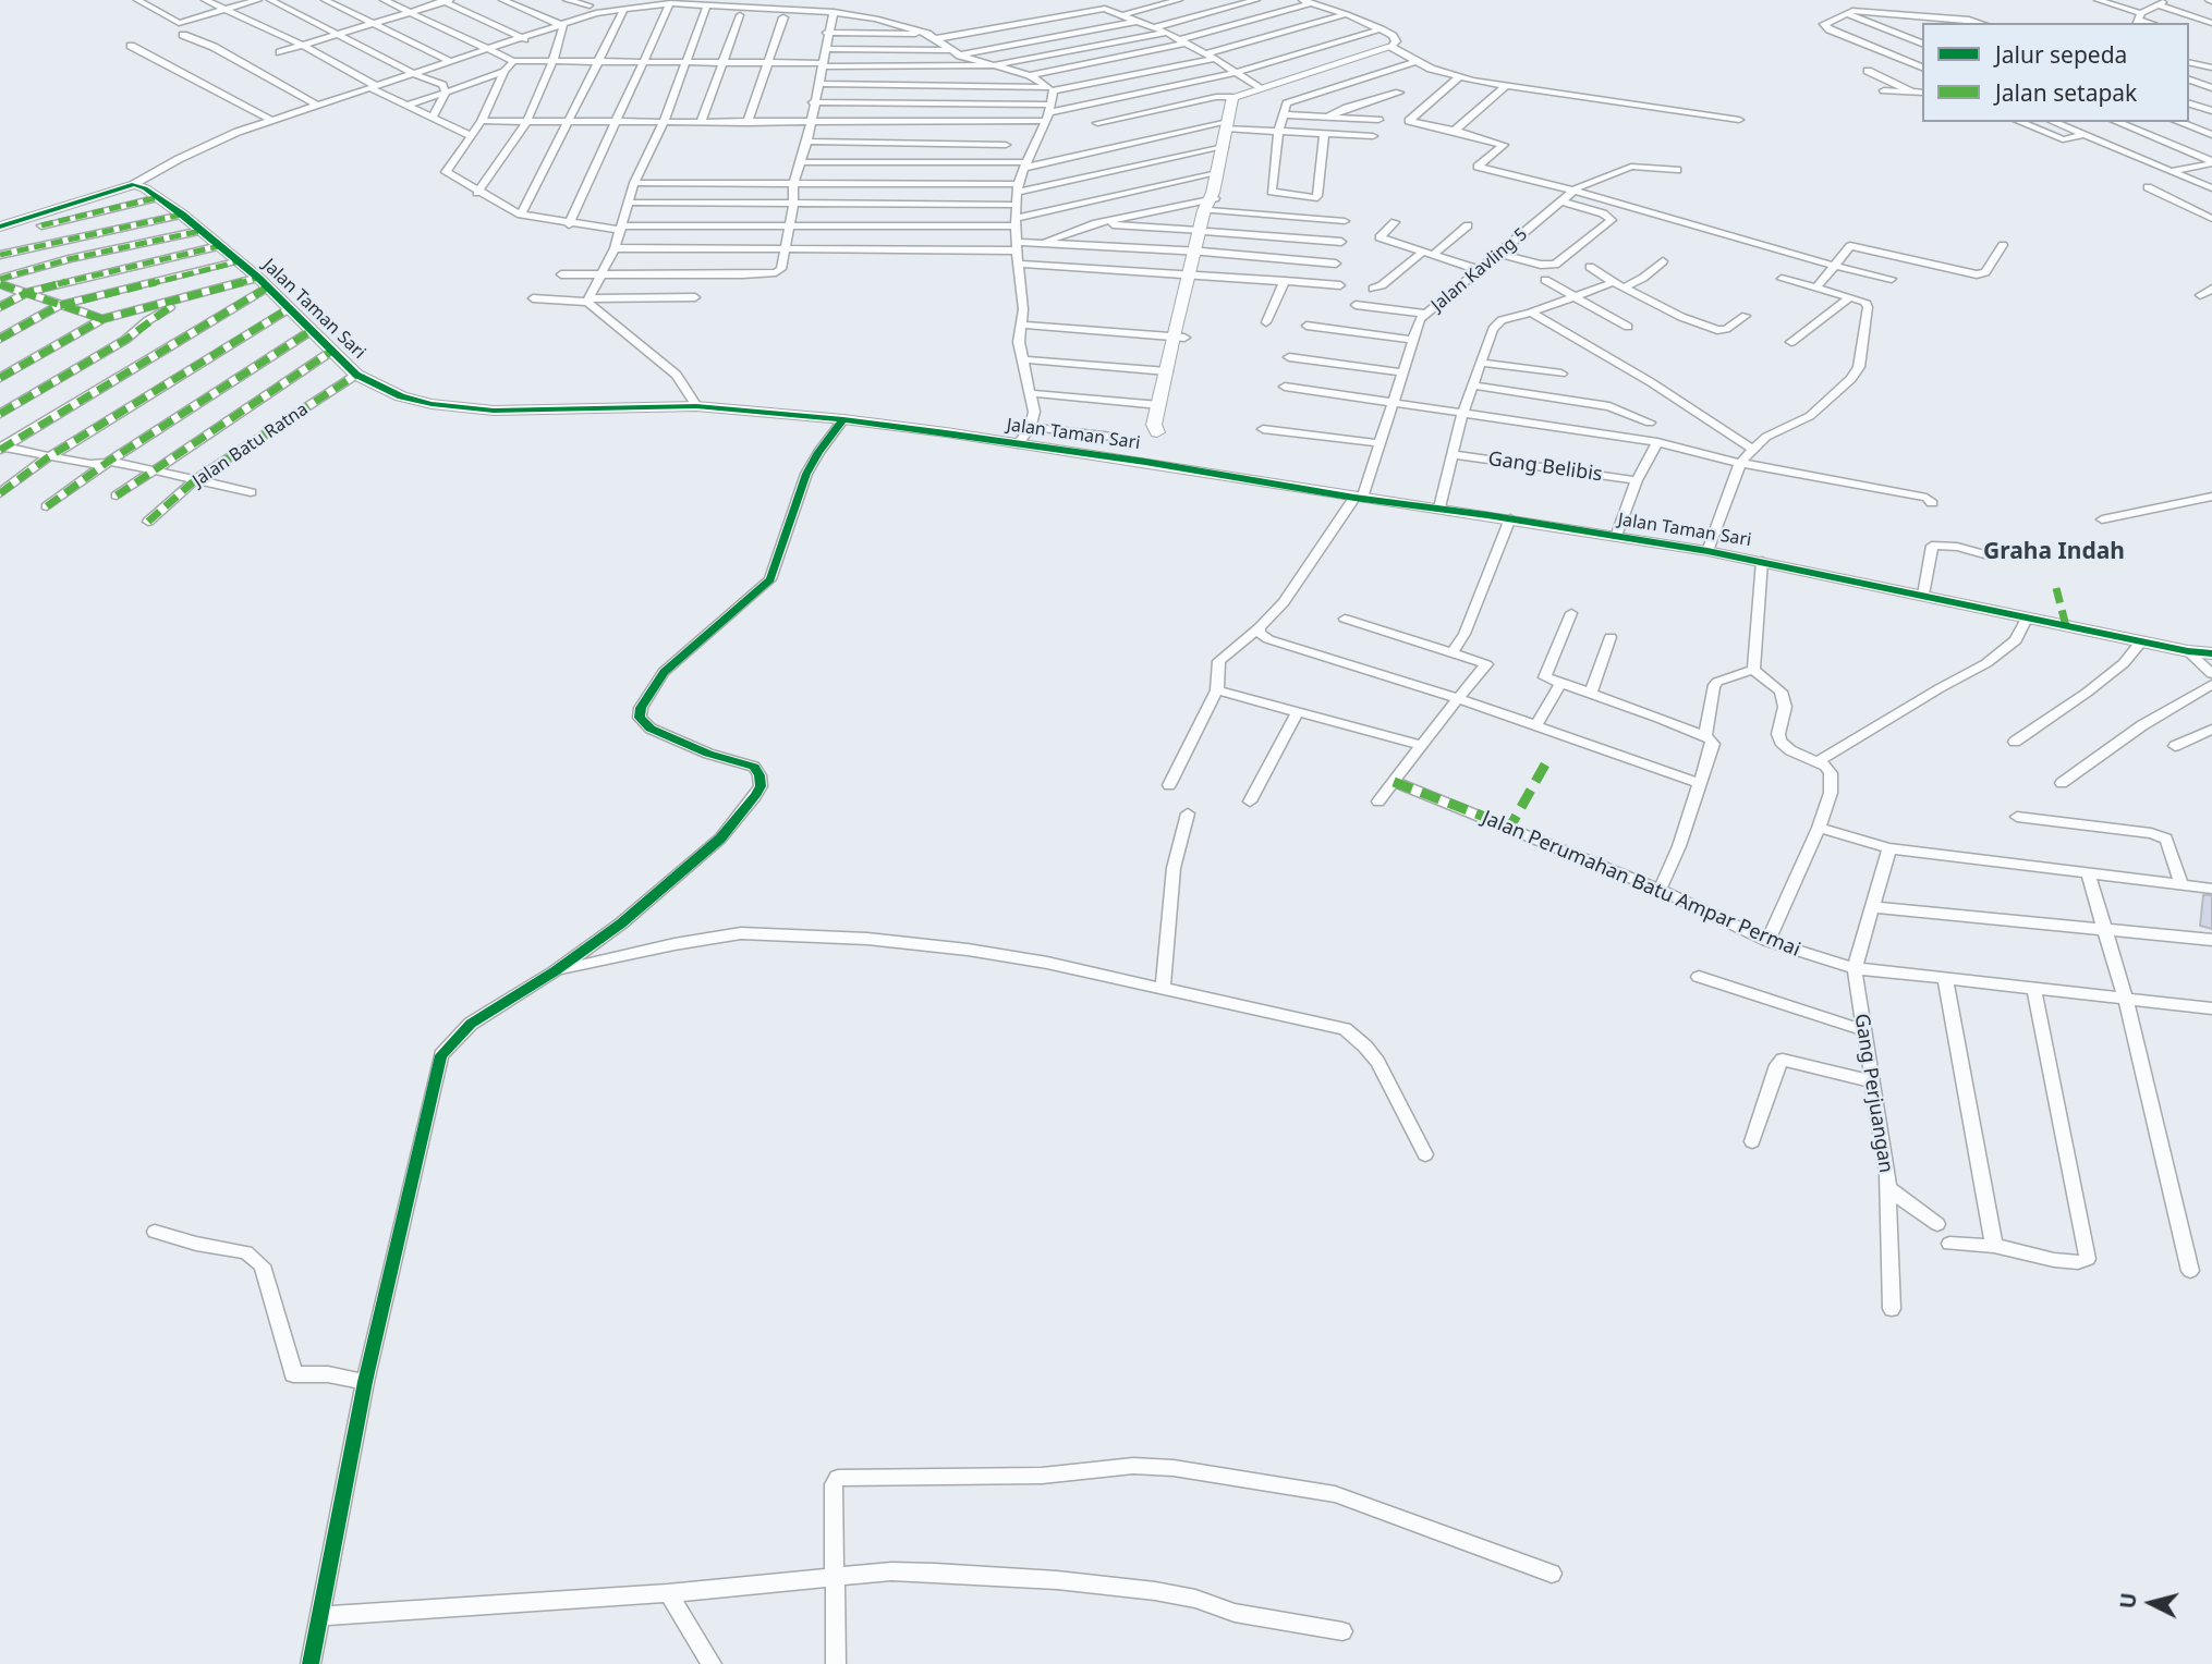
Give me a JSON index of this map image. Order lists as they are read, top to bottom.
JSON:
{
  "streets": {
    "street": [
      "Jalan Kavling 5",
      "Jalan Taman Sari",
      "Jalan Batu Ratna",
      "Gang Belibis",
      "Jalan Perumahan Batu Ampar Permai",
      "Gang Perjuangan"
    ]
  },
  "crossings": [
    ["Jalan Kavling 5", "Jalan Taman Sari"],
    ["Jalan Taman Sari", "Jalan Batu Ratna"],
    ["Jalan Perumahan Batu Ampar Permai", "Gang Perjuangan"]
  ],
  "districts": ["Graha Indah"],
  "legend": ["Jalur sepeda", "Jalan setapak"],
  "north": "left"
}
